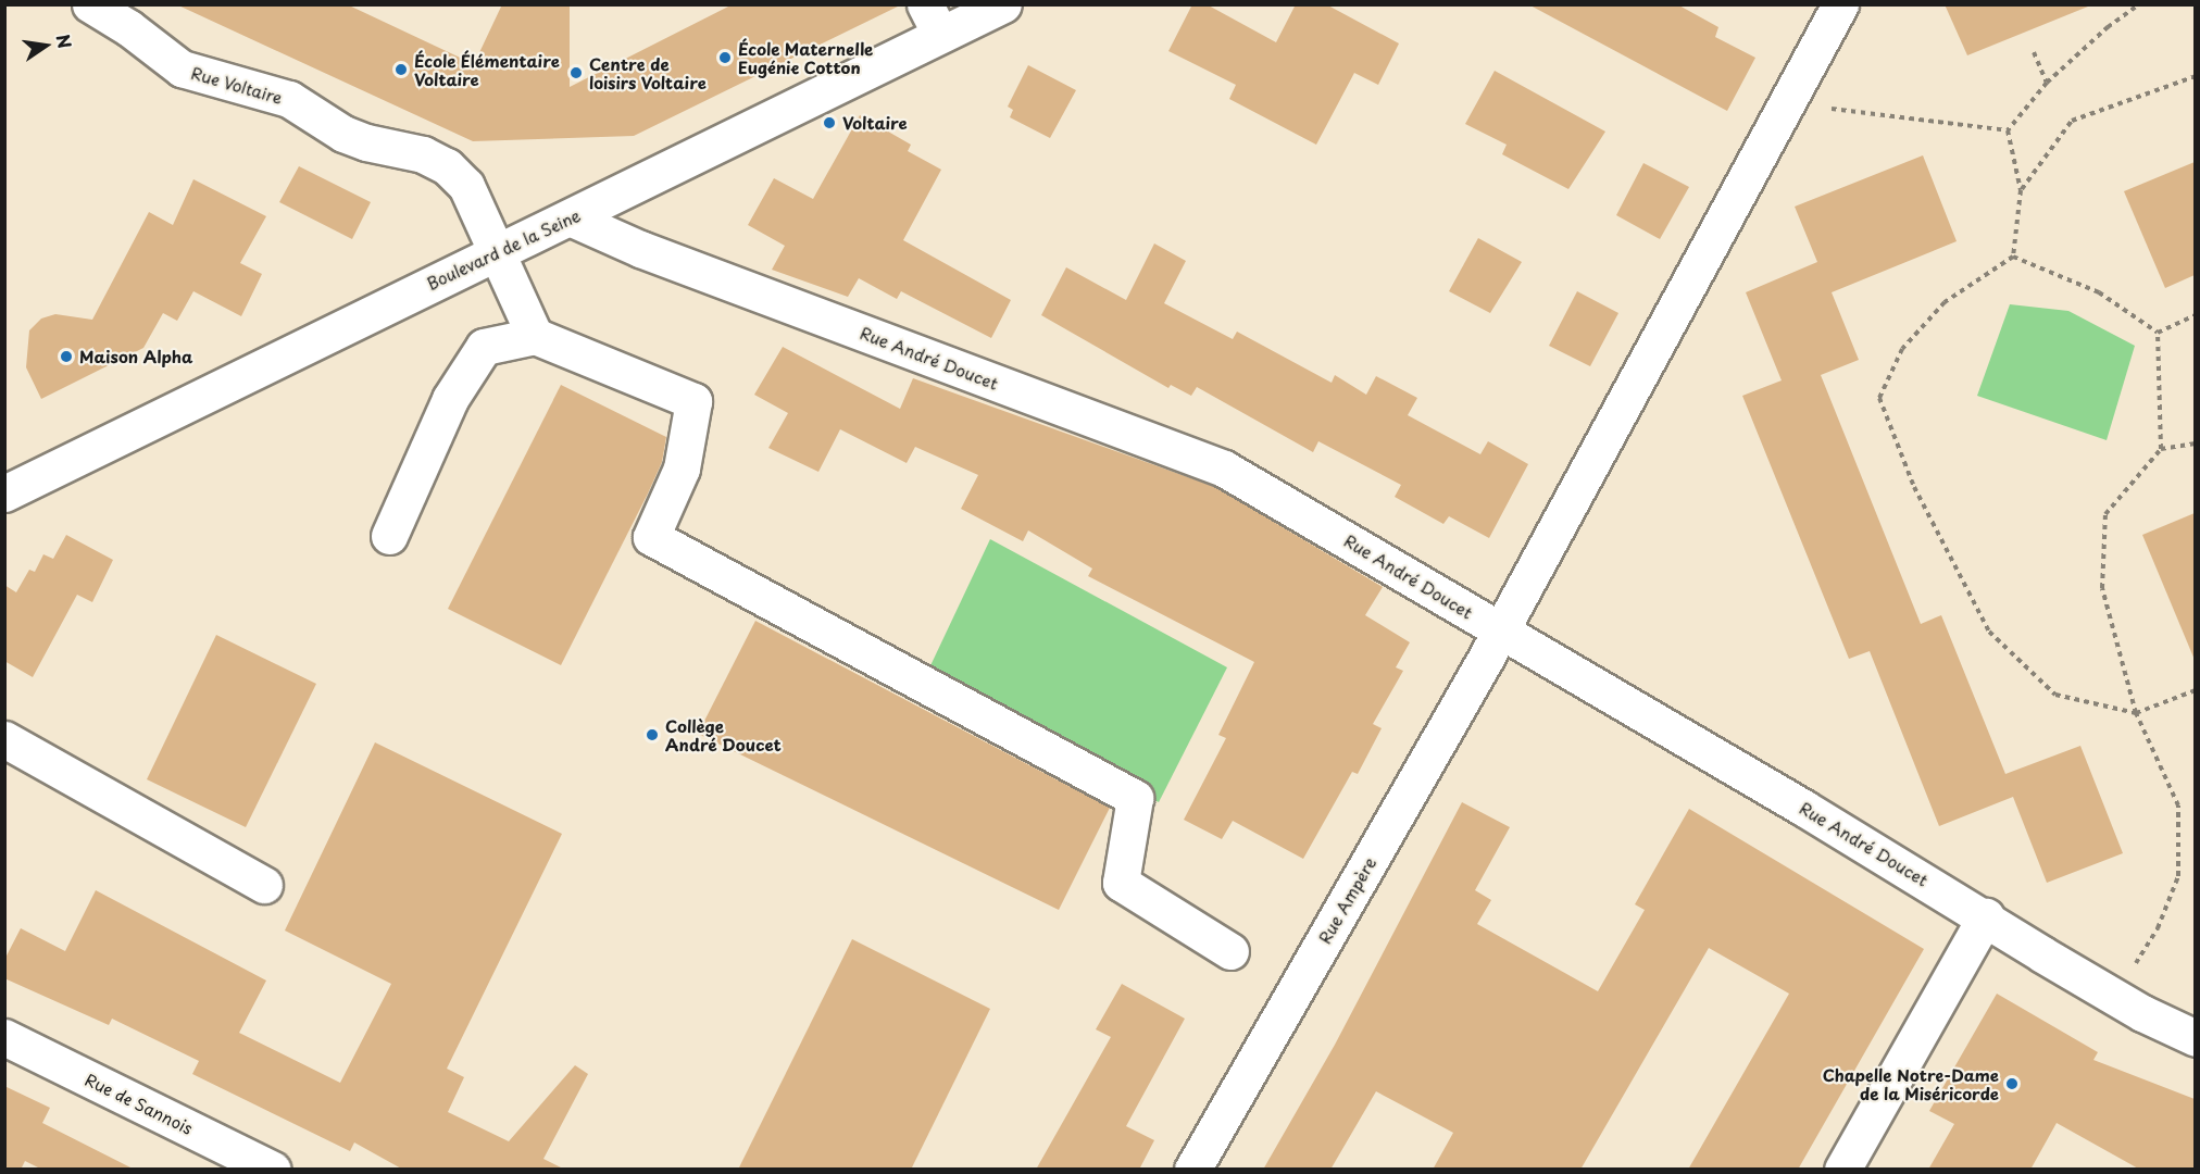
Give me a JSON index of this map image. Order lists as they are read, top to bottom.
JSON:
{
  "streets": {
    "street": [
      "Rue Voltaire",
      "Boulevard de la Seine",
      "Rue André Doucet",
      "Rue Ampère",
      "Rue de Sannois"
    ]
  },
  "crossings": [
    ["Rue Voltaire", "Boulevard de la Seine"],
    ["Boulevard de la Seine", "Rue André Doucet"],
    ["Rue André Doucet", "Rue Ampère"]
  ],
  "places": [
    "École Maternelle Eugénie Cotton",
    "École Élémentaire Voltaire",
    "Centre de loisirs Voltaire",
    "Voltaire",
    "Maison Alpha",
    "Collège André Doucet",
    "Chapelle Notre-Dame de la Miséricorde"
  ],
  "north": "right"
}
